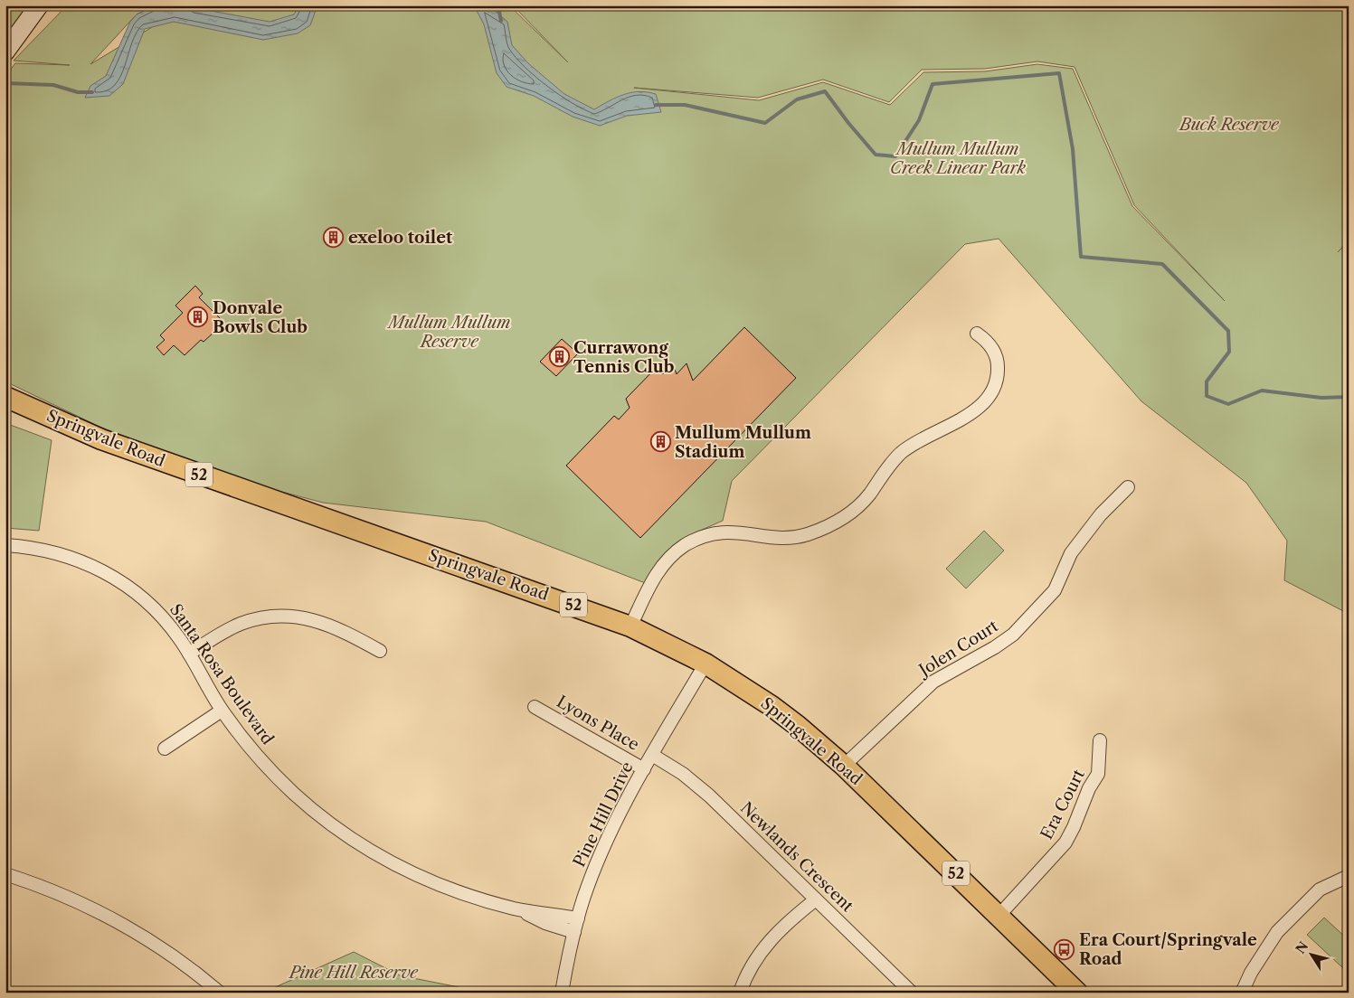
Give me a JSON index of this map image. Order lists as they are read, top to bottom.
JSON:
{
  "streets": {
    "main road": ["Springvale Road", "52"],
    "street": [
      "Jolen Court",
      "Santa Rosa Boulevard",
      "Lyons Place",
      "Era Court",
      "Pine Hill Drive",
      "Newlands Crescent"
    ]
  },
  "crossings": [
    ["Springvale Road", "Jolen Court"],
    ["Springvale Road", "Era Court"],
    ["Springvale Road", "Pine Hill Drive"],
    ["Santa Rosa Boulevard", "Pine Hill Drive"],
    ["Lyons Place", "Pine Hill Drive"],
    ["Pine Hill Drive", "Newlands Crescent"]
  ],
  "parks": [
    "Buck Reserve",
    "Mullum Mullum Creek Linear Park",
    "Mullum Mullum Reserve",
    "Pine Hill Reserve"
  ],
  "places": {
    "building": [
      "exeloo toilet",
      "Donvale Bowls Club",
      "Currawong Tennis Club",
      "Mullum Mullum Stadium"
    ],
    "bus stop": ["Era Court/Springvale Road"]
  },
  "north": "top left"
}
